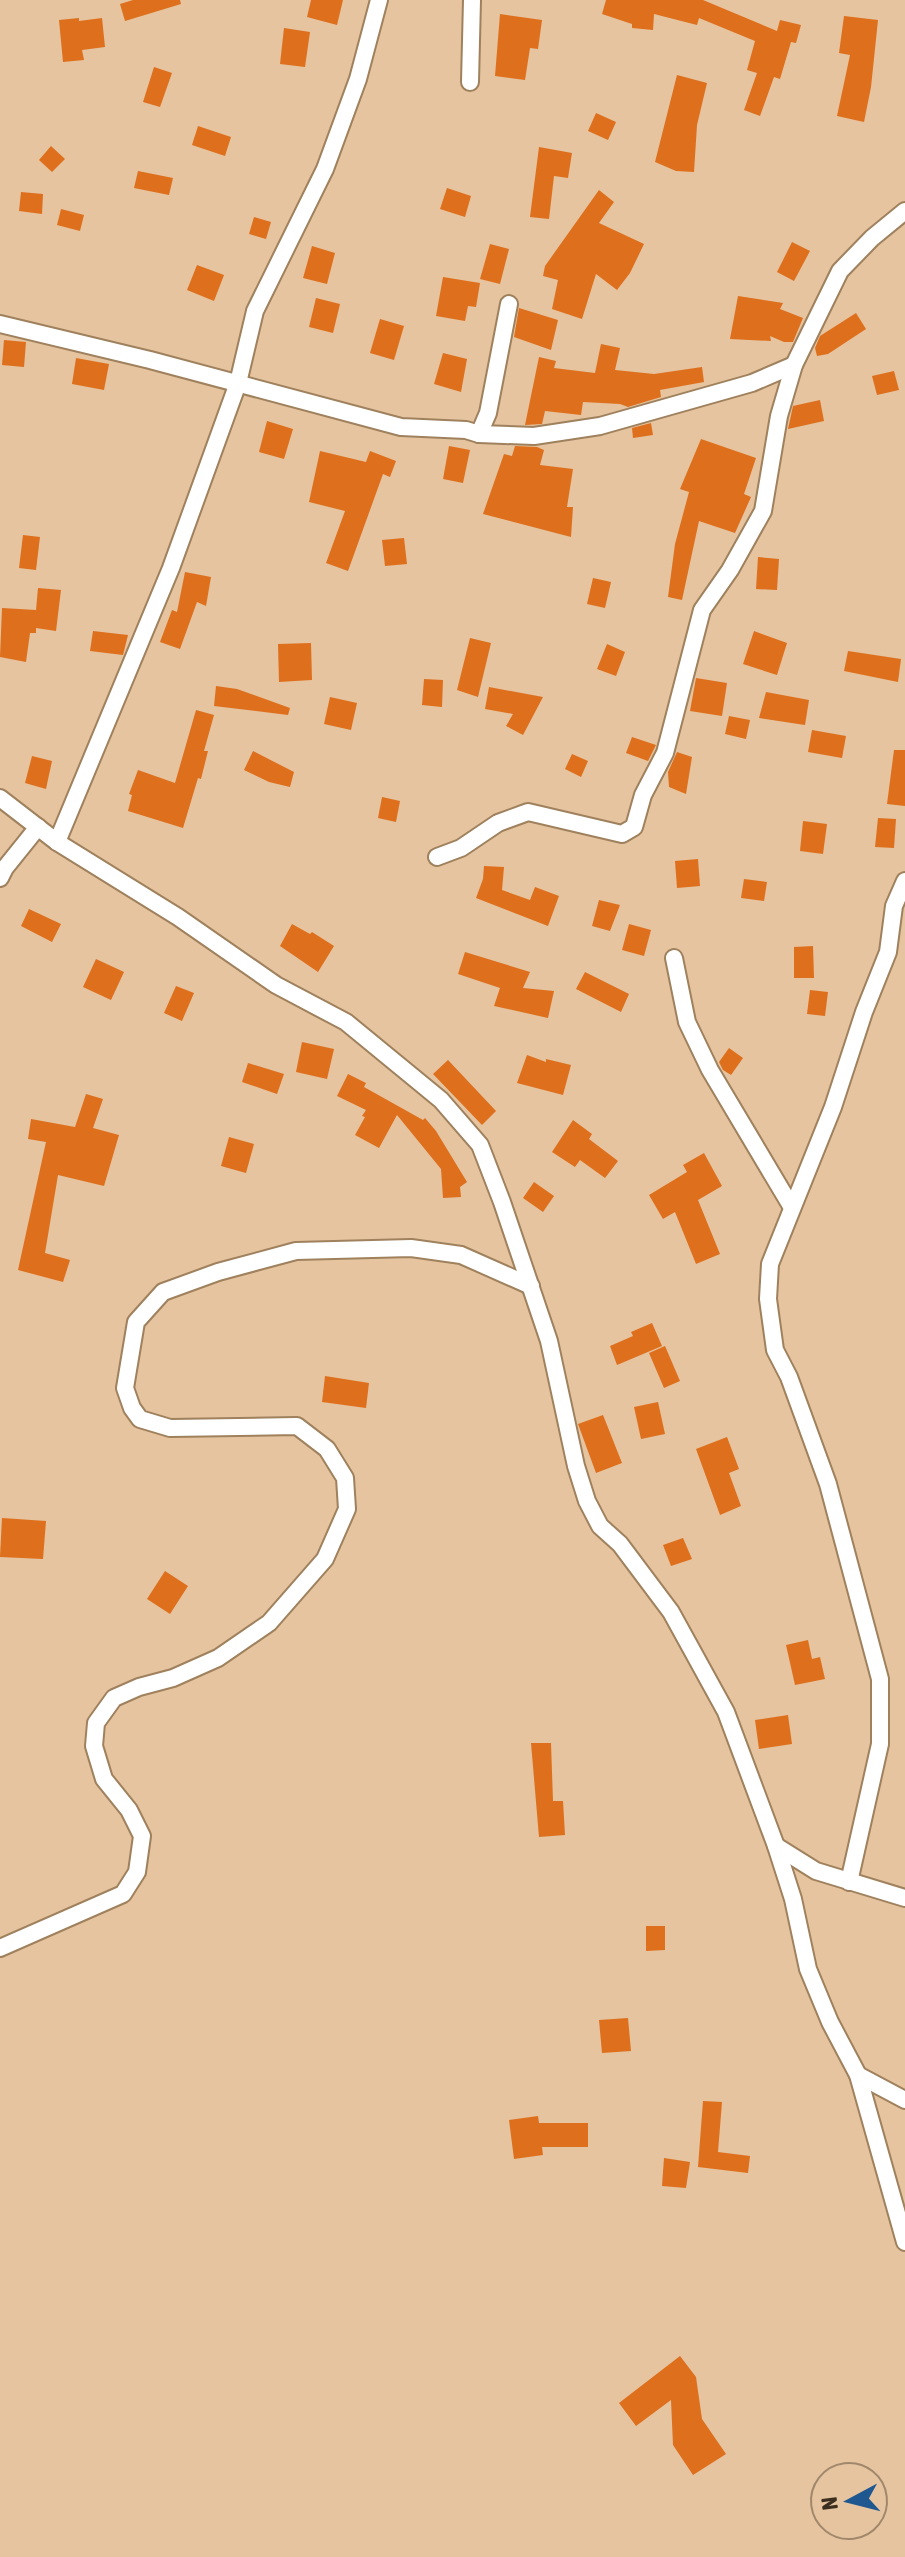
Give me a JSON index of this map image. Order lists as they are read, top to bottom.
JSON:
{
  "north": "left"
}
